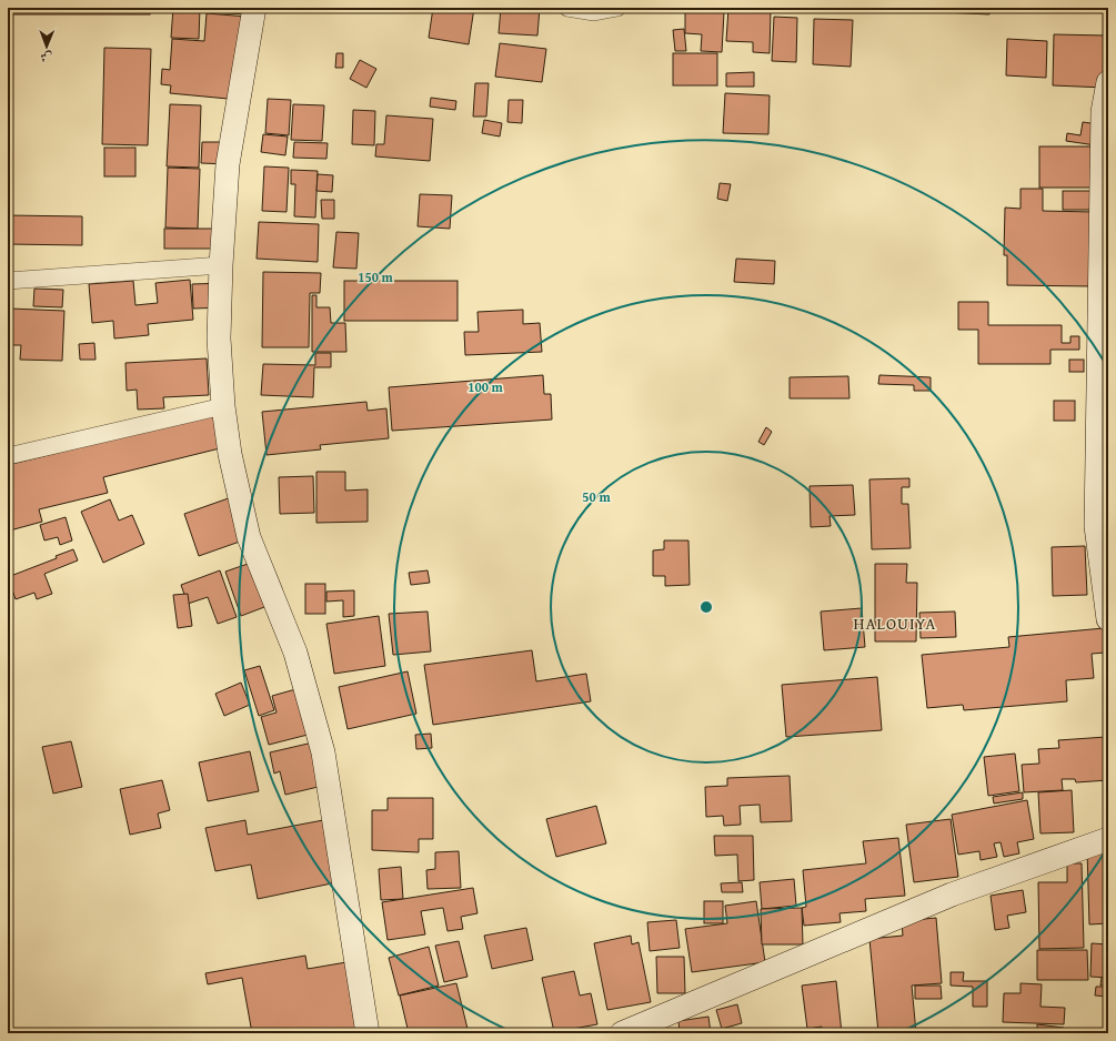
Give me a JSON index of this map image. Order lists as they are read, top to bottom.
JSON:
{
  "districts": ["HALOUIYA"],
  "north": "bottom",
  "rings": ["150 m", "100 m", "50 m"]
}
